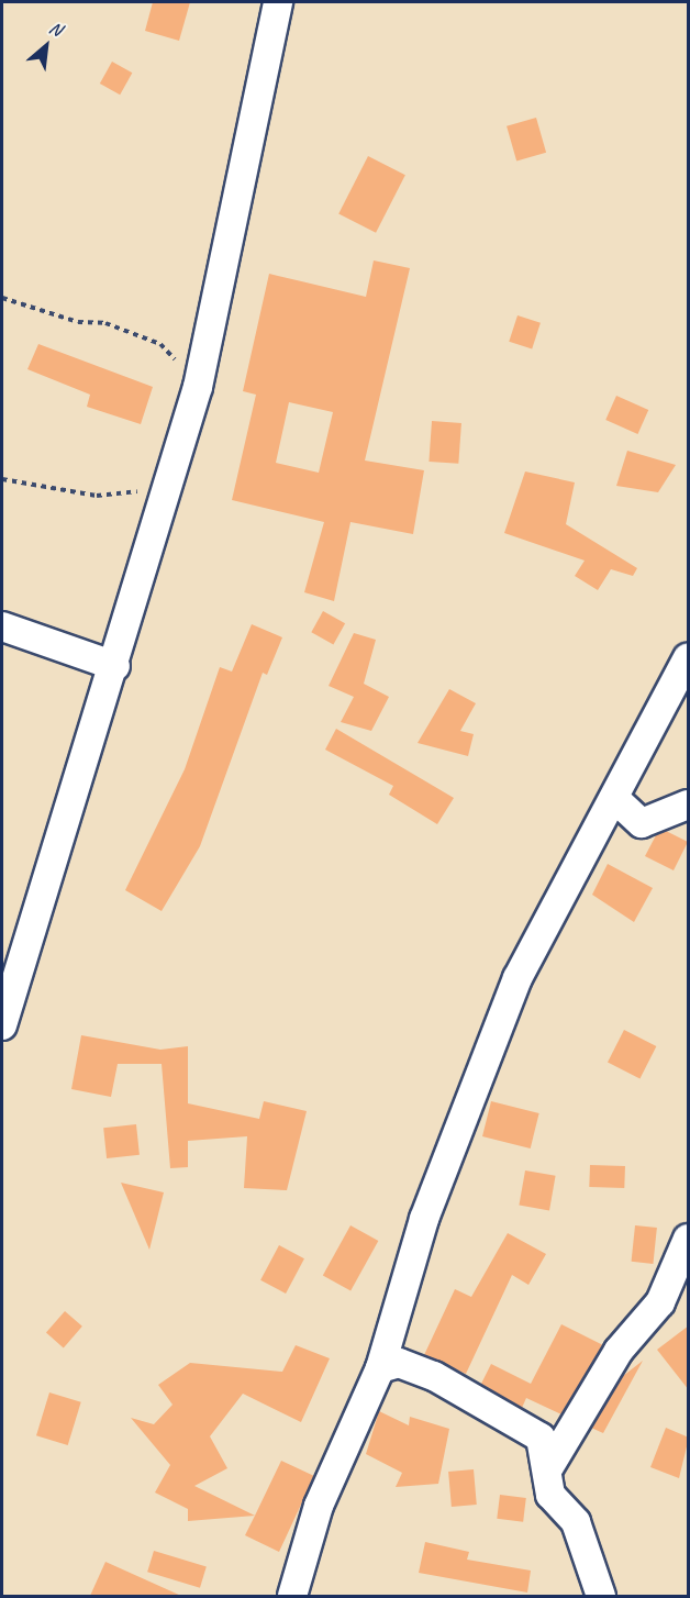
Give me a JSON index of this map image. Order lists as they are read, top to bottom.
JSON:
{
  "north": "top right"
}
